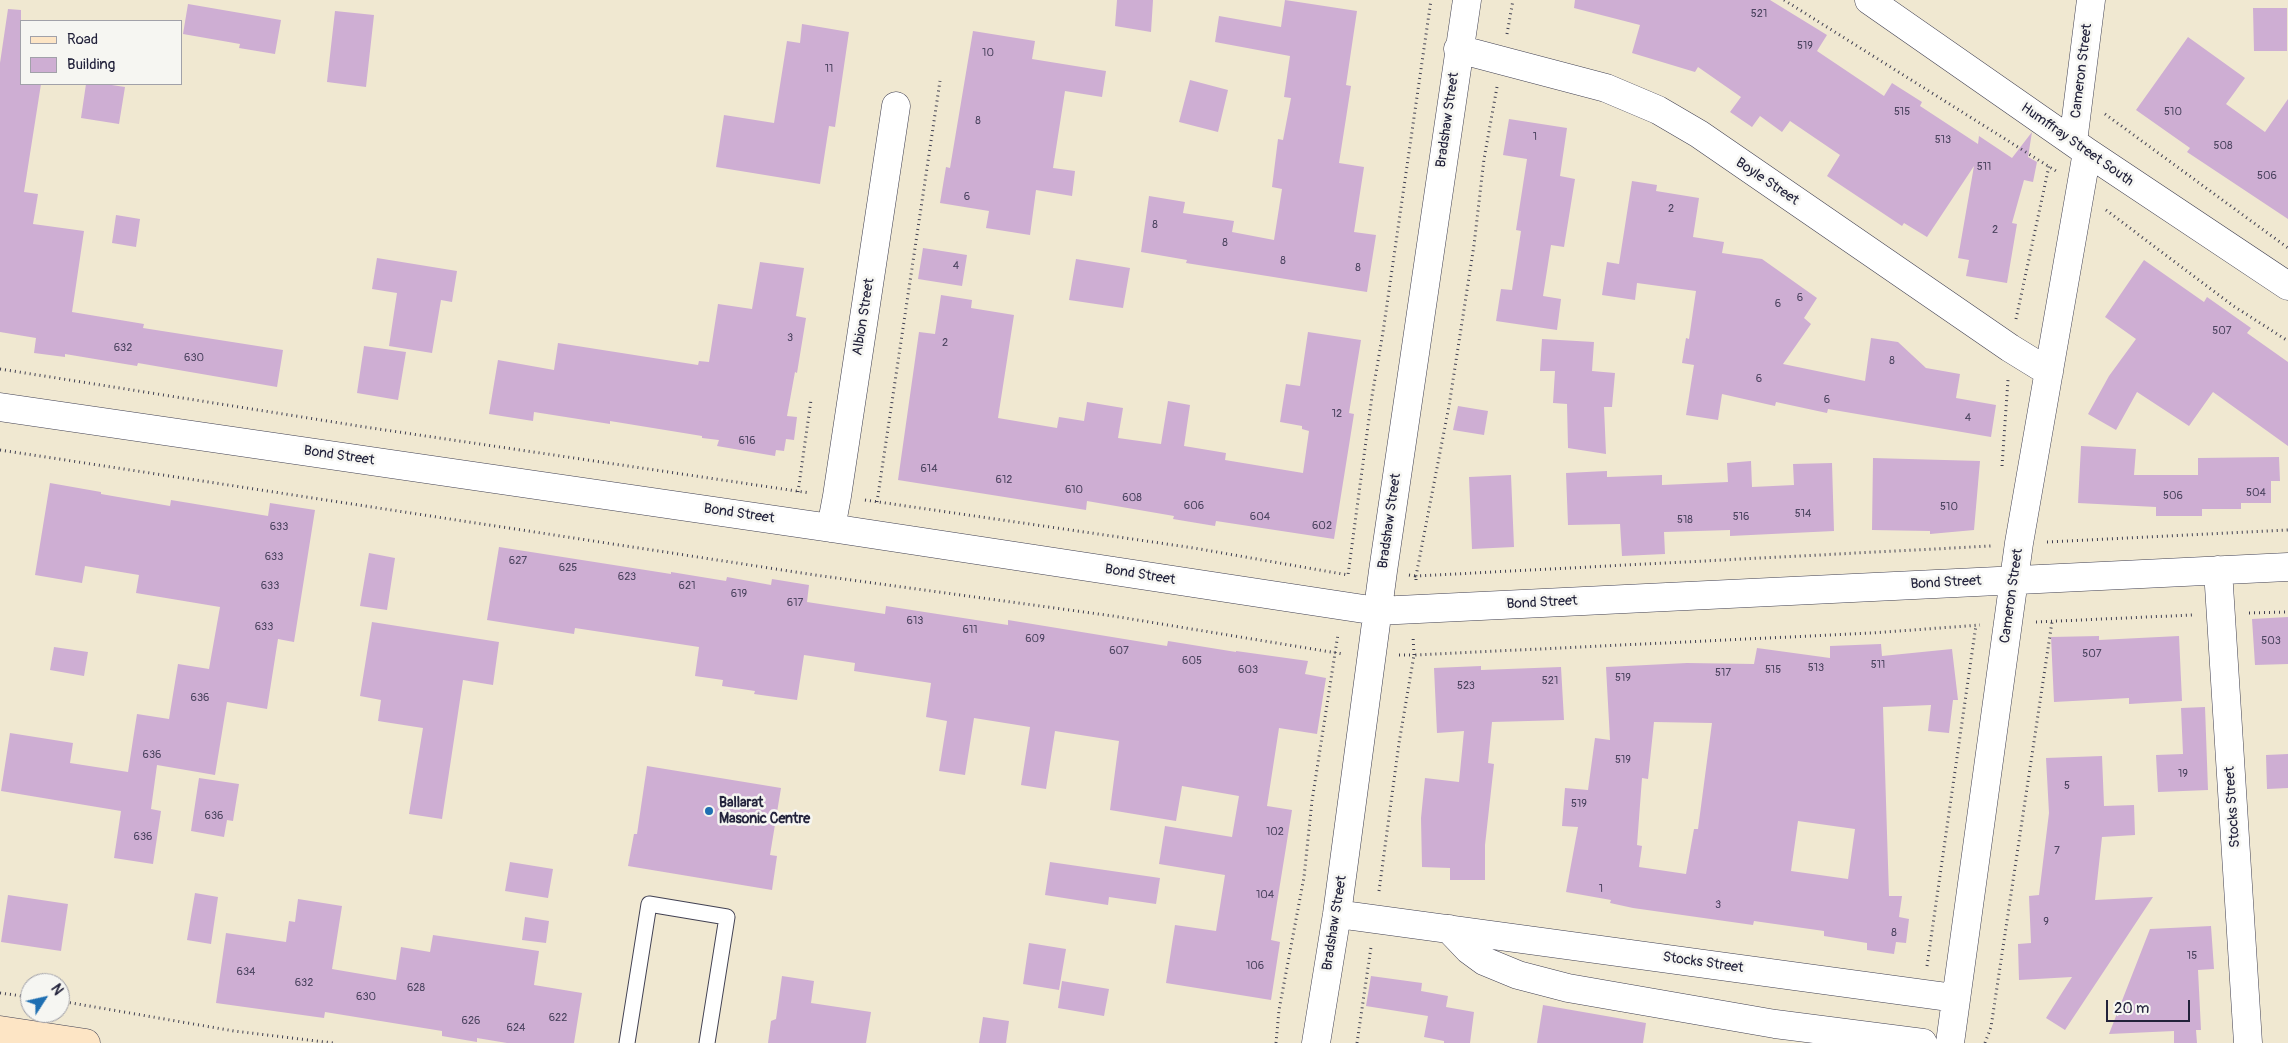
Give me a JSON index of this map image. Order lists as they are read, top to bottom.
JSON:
{
  "streets": {
    "street": [
      "Cameron Street",
      "Bradshaw Street",
      "Humffray Street South",
      "Boyle Street",
      "Albion Street",
      "Bond Street",
      "Stocks Street"
    ]
  },
  "crossings": [
    ["Cameron Street", "Humffray Street South"],
    ["Cameron Street", "Boyle Street"],
    ["Cameron Street", "Bond Street"],
    ["Cameron Street", "Stocks Street"],
    ["Bradshaw Street", "Boyle Street"],
    ["Bradshaw Street", "Bond Street"],
    ["Bradshaw Street", "Stocks Street"],
    ["Albion Street", "Bond Street"],
    ["Bond Street", "Stocks Street"]
  ],
  "places": ["Ballarat Masonic Centre"],
  "house_numbers": [
    "521",
    "519",
    "10",
    "11",
    "515",
    "510",
    "8",
    "1",
    "513",
    "508",
    "511",
    "506",
    "6",
    "2",
    "8",
    "2",
    "8",
    "8",
    "4",
    "8",
    "6",
    "6",
    "507",
    "3",
    "2",
    "632",
    "630",
    "8",
    "6",
    "6",
    "12",
    "4",
    "616",
    "614",
    "612",
    "610",
    "504",
    "506",
    "608",
    "606",
    "510",
    "514",
    "604",
    "516",
    "518",
    "602",
    "633",
    "633",
    "627",
    "625",
    "623",
    "633",
    "621",
    "619",
    "617",
    "613",
    "633",
    "611",
    "609",
    "503",
    "607",
    "507",
    "605",
    "511",
    "513",
    "603",
    "515",
    "517",
    "519",
    "521",
    "523",
    "636",
    "636",
    "519",
    "19",
    "5",
    "519",
    "636",
    "102",
    "636",
    "7",
    "1",
    "104",
    "3",
    "9",
    "8",
    "15",
    "106",
    "634",
    "632",
    "628",
    "630",
    "622",
    "626",
    "624"
  ],
  "legend": ["Road", "Building"],
  "scale_bar": "20 m",
  "north": "top right"
}
